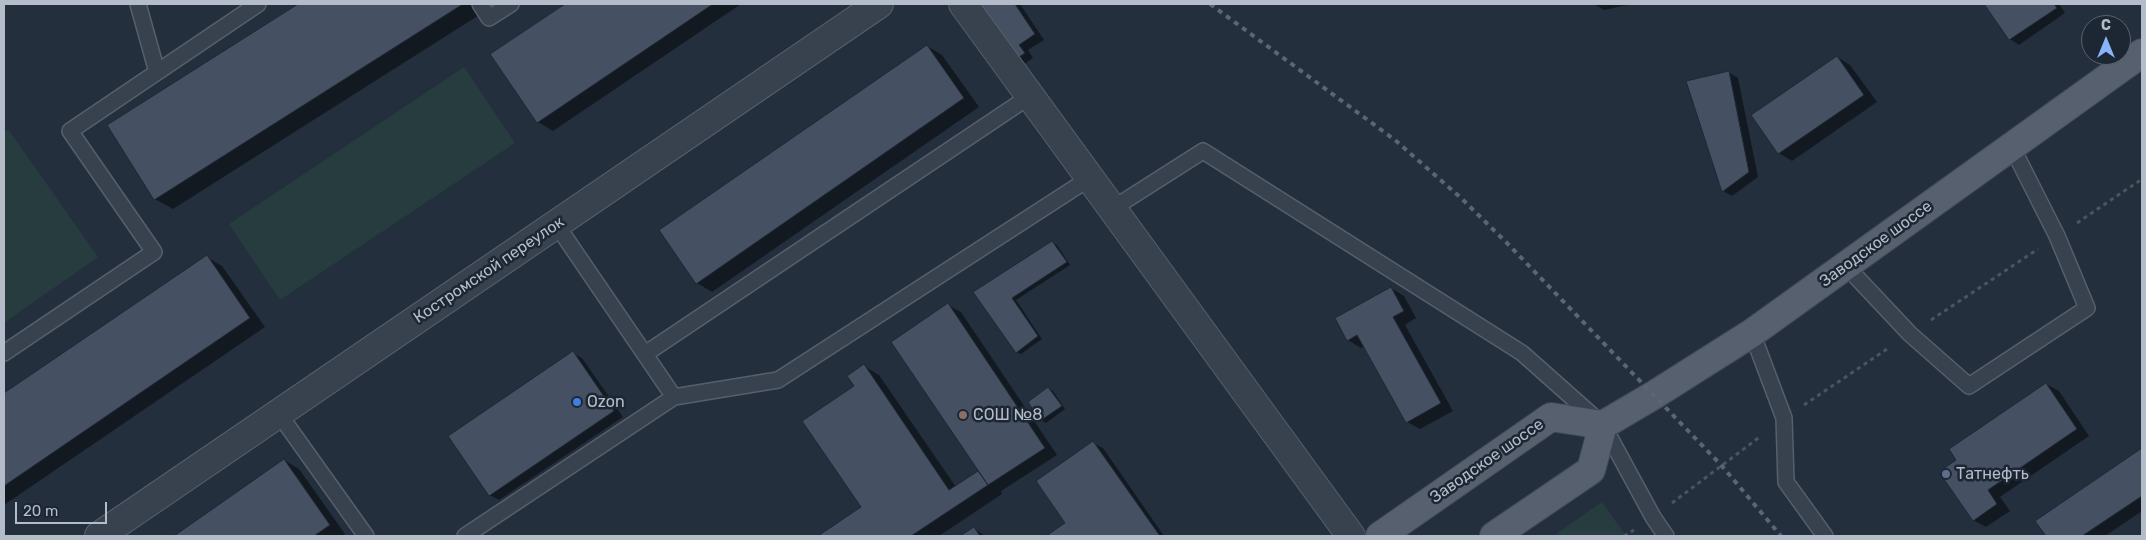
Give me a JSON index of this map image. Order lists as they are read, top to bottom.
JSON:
{
  "streets": {
    "main road": ["Заводское шоссе"],
    "street": ["Костромской переулок"]
  },
  "places": ["Ozon", "СОШ №8", "Татнефть"],
  "scale_bar": "20 m",
  "north": "top"
}
